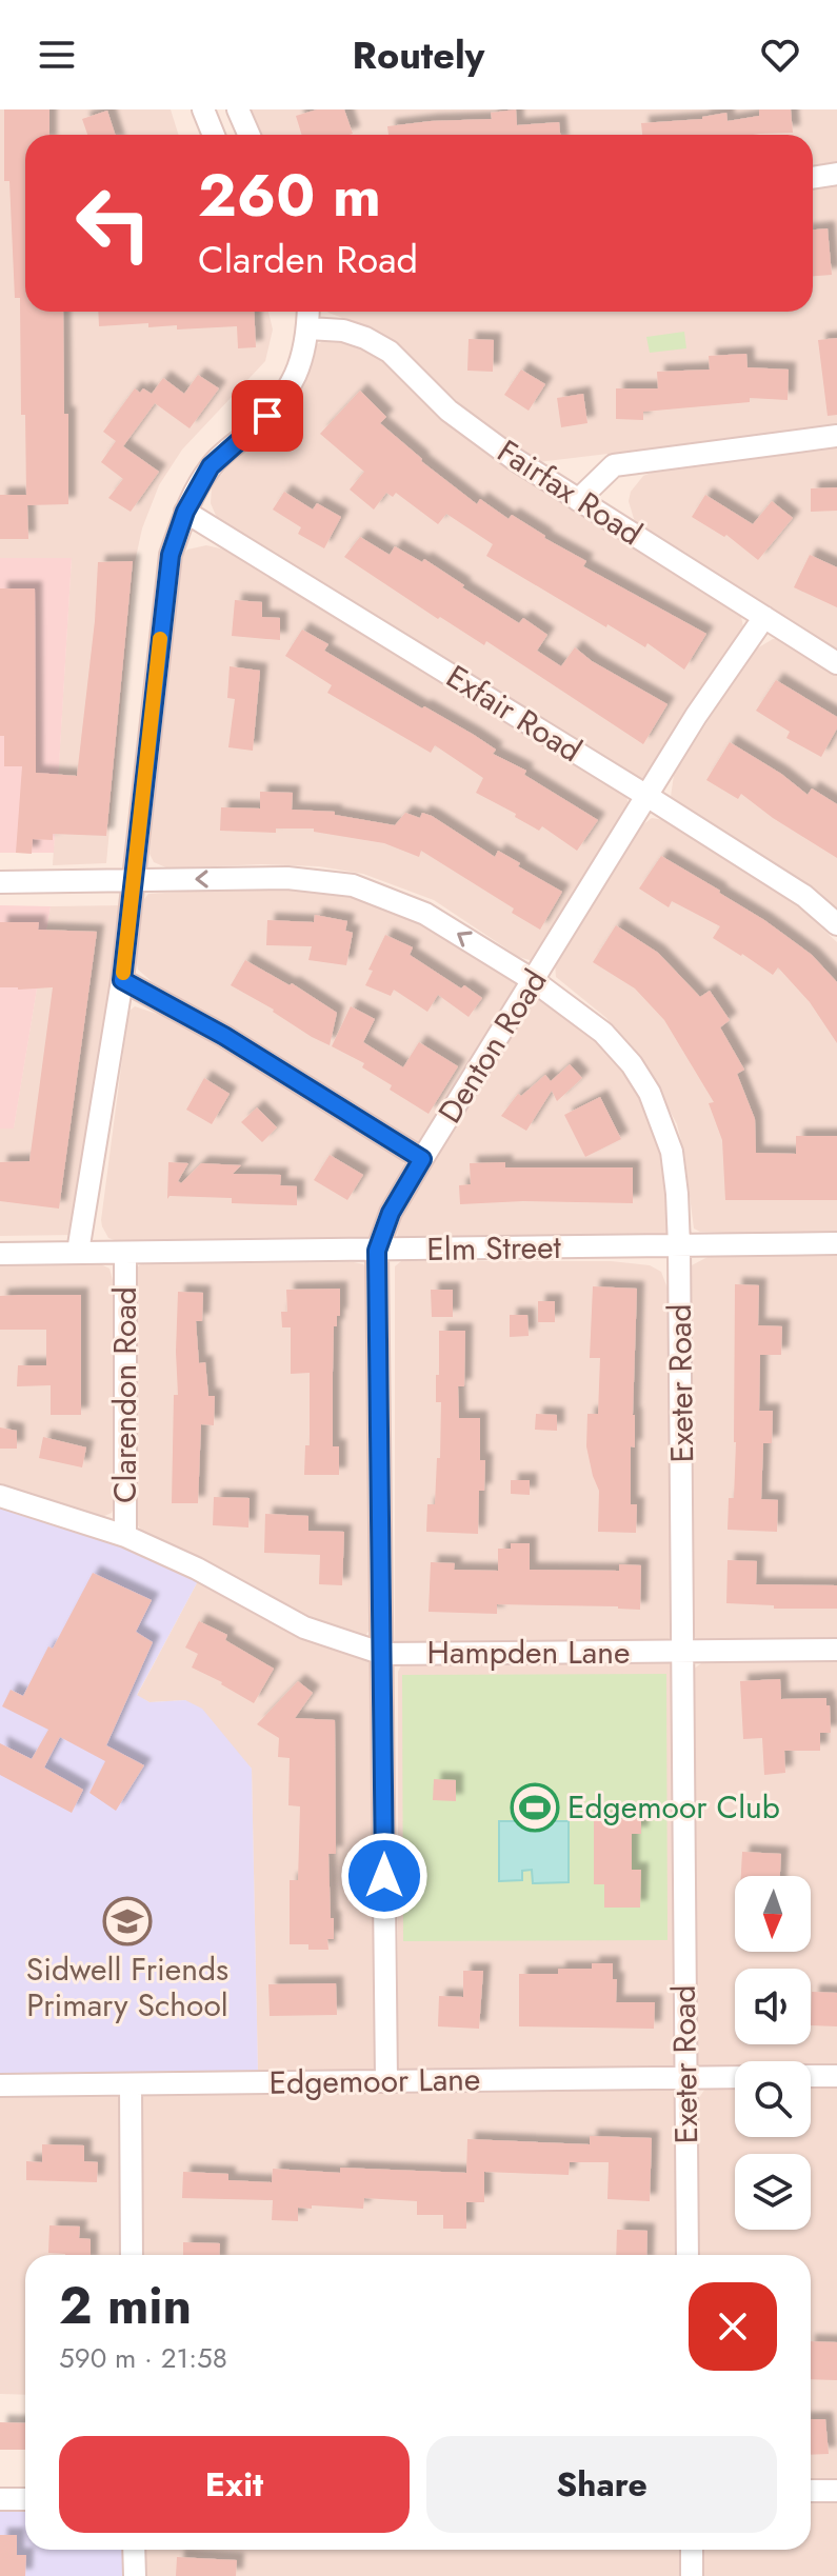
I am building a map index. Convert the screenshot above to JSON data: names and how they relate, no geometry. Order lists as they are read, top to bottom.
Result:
{
  "streets": {
    "street": [
      "Fairfax Road",
      "Exfair Road",
      "Denton Road",
      "Elm Street",
      "Exeter Road",
      "Clarendon Road",
      "Hampden Lane",
      "Edgemoor Lane"
    ]
  },
  "crossings": [
    ["Fairfax Road", "Denton Road"],
    ["Fairfax Road", "Clarendon Road"],
    ["Exfair Road", "Denton Road"],
    ["Exfair Road", "Clarendon Road"],
    ["Denton Road", "Elm Street"],
    ["Denton Road", "Exeter Road"],
    ["Denton Road", "Hampden Lane"],
    ["Denton Road", "Edgemoor Lane"],
    ["Elm Street", "Exeter Road"],
    ["Elm Street", "Clarendon Road"],
    ["Exeter Road", "Clarendon Road"],
    ["Exeter Road", "Hampden Lane"],
    ["Exeter Road", "Edgemoor Lane"],
    ["Clarendon Road", "Hampden Lane"]
  ],
  "places": {
    "sports": ["Edgemoor Club"],
    "school or university": ["Sidwell Friends Primary School"]
  },
  "north": "bottom",
  "page": {
    "header": "Routely",
    "turn": ["260 m", "Clarden Road"],
    "heading": ["2 min", "590 m · 21:58"],
    "buttons": ["Exit", "Share"]
  }
}
